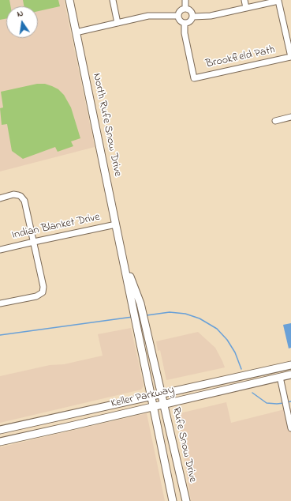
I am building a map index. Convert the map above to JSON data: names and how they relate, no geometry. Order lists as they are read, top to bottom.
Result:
{
  "streets": {
    "main road": ["North Rufe Snow Drive", "Keller Parkway", "Rufe Snow Drive"],
    "street": ["Brookfield Path", "Indian Blanket Drive"]
  },
  "crossings": [
    ["North Rufe Snow Drive", "Indian Blanket Drive"],
    ["North Rufe Snow Drive", "Keller Parkway"],
    ["North Rufe Snow Drive", "Rufe Snow Drive"],
    ["Keller Parkway", "Rufe Snow Drive"]
  ],
  "north": "top"
}
